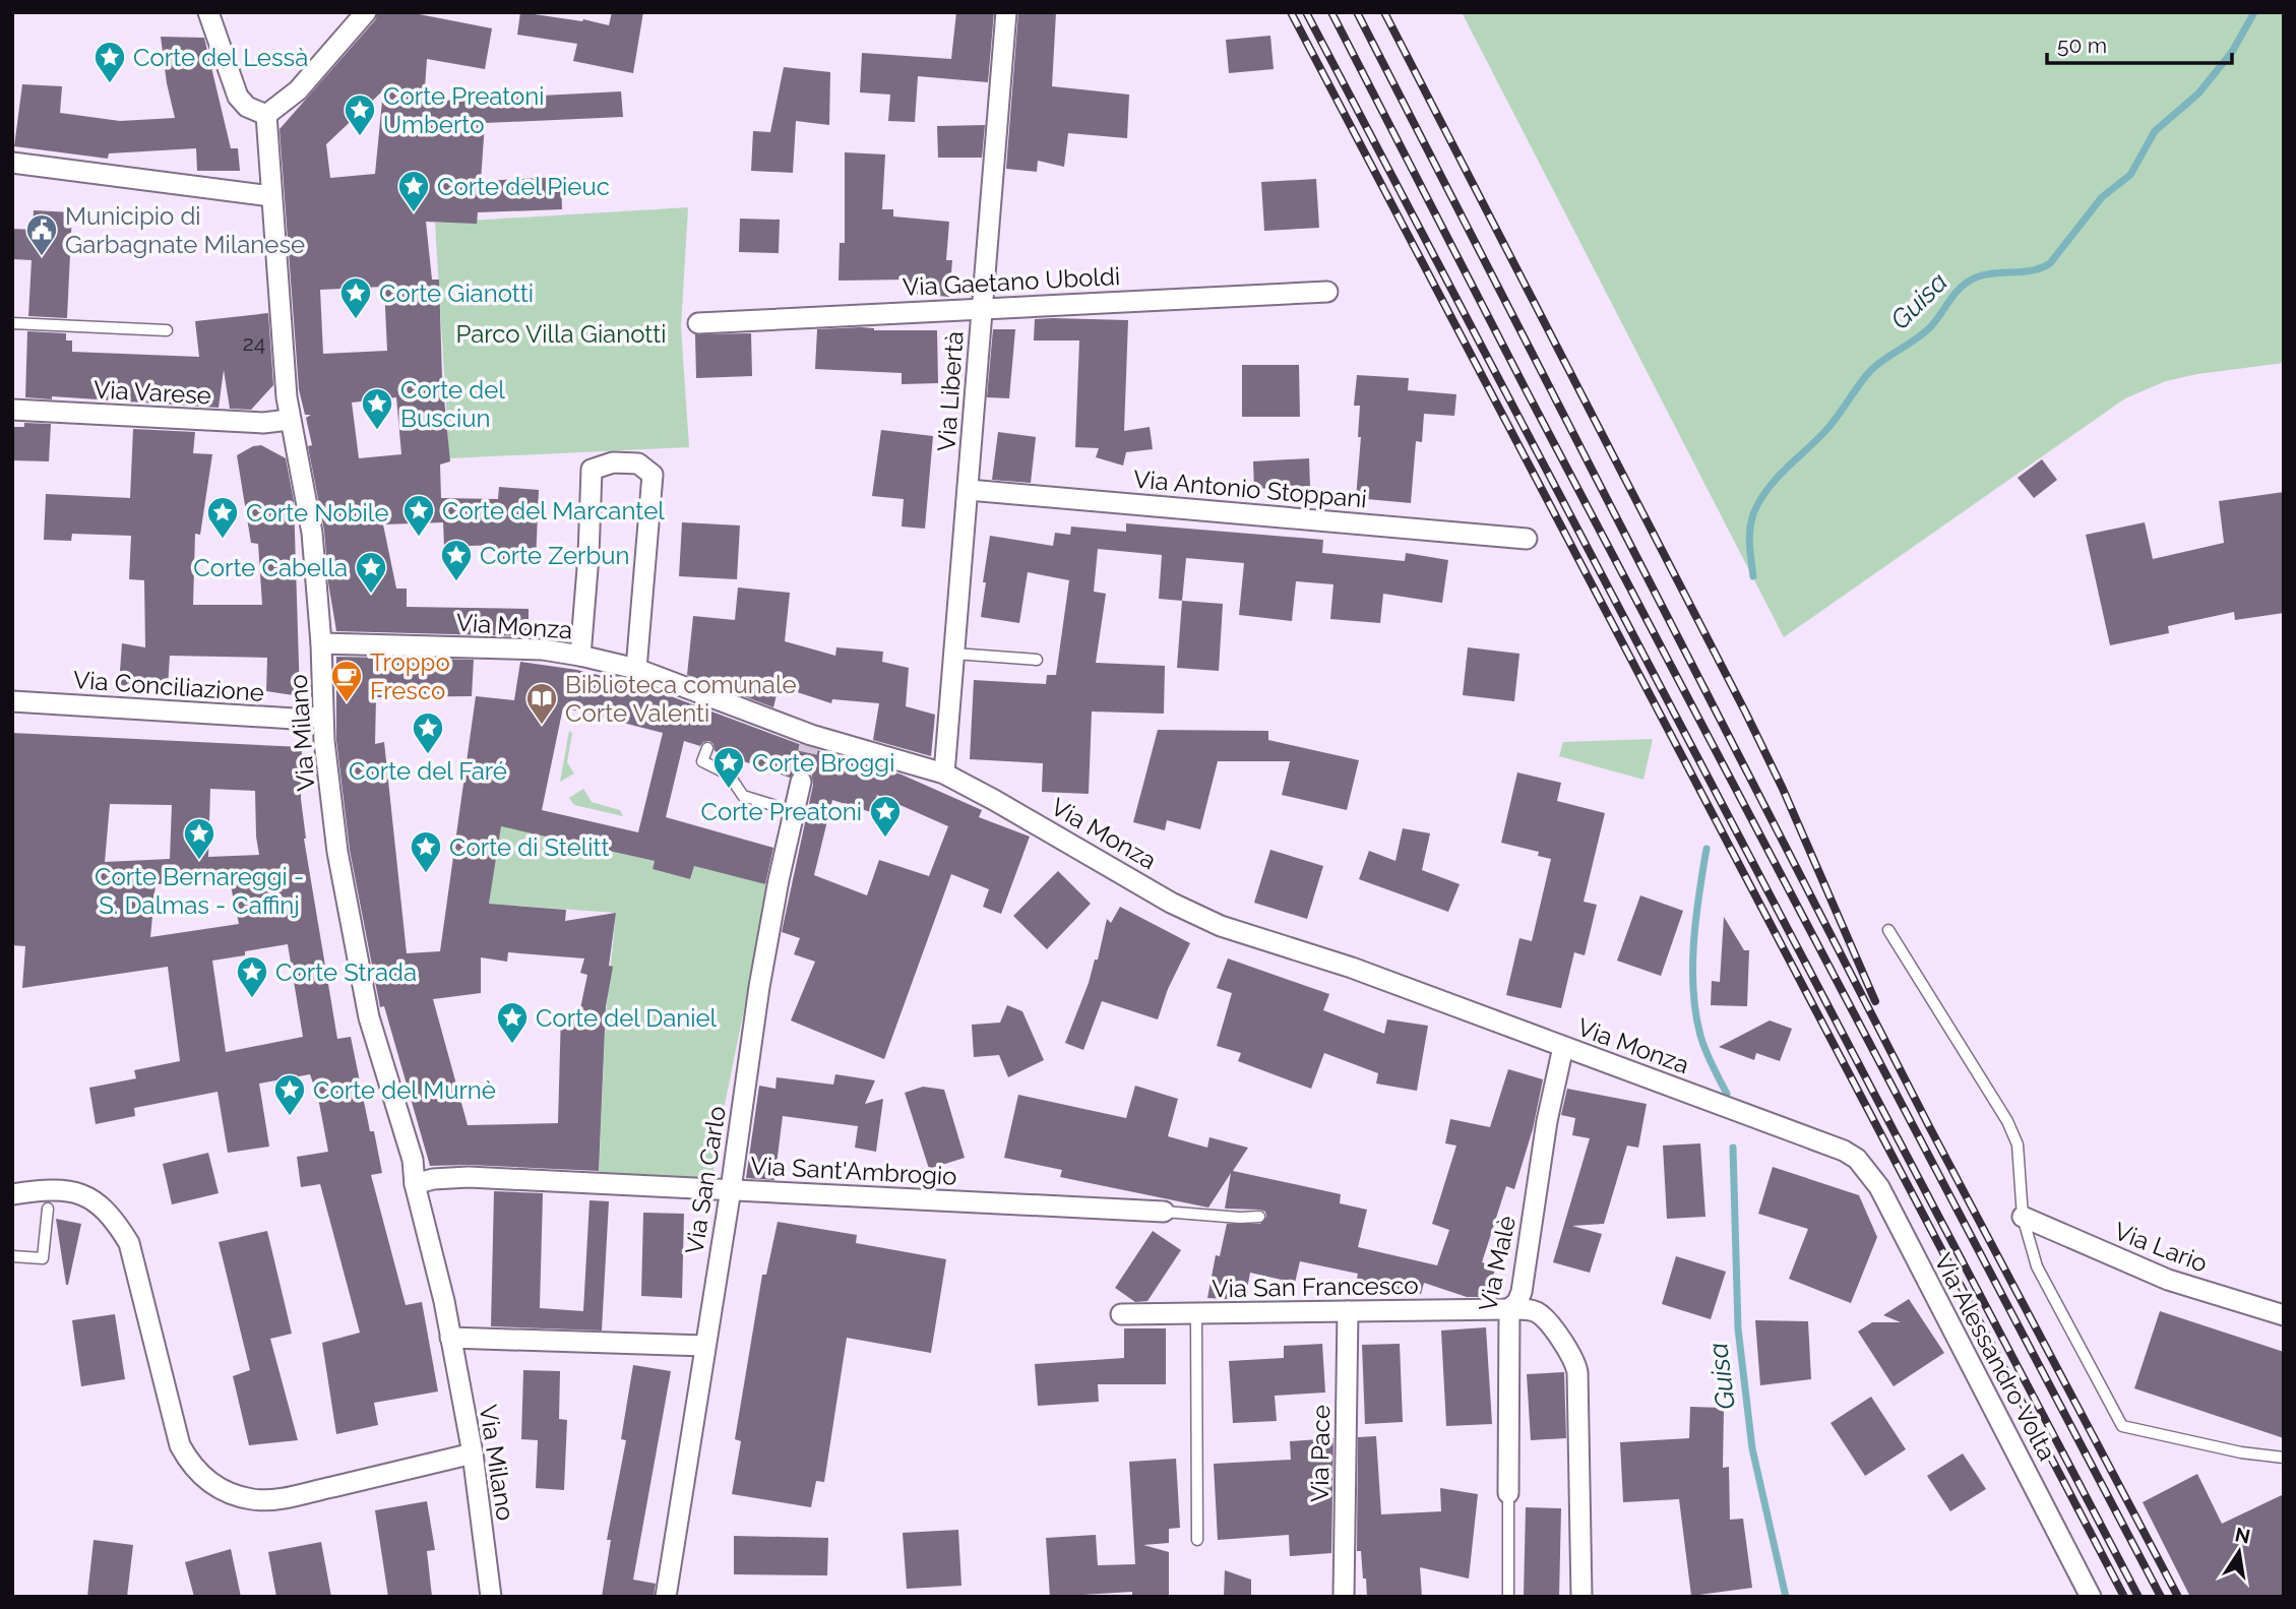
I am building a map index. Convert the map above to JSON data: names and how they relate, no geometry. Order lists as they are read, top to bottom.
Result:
{
  "streets": {
    "street": [
      "Via Gaetano Uboldi",
      "Via Libertà",
      "Via Varese",
      "Via Antonio Stoppani",
      "Via Monza",
      "Via Conciliazione",
      "Via Milano",
      "Via Sant'Ambrogio",
      "Via San Carlo",
      "Via Lario",
      "Via Malè",
      "Via San Francesco",
      "Via Alessandro Volta",
      "Via Pace"
    ]
  },
  "crossings": [
    ["Via Gaetano Uboldi", "Via Libertà"],
    ["Via Libertà", "Via Antonio Stoppani"],
    ["Via Libertà", "Via Monza"],
    ["Via Varese", "Via Milano"],
    ["Via Monza", "Via Milano"],
    ["Via Monza", "Via Malè"],
    ["Via Monza", "Via Alessandro Volta"],
    ["Via Conciliazione", "Via Milano"],
    ["Via Milano", "Via Sant'Ambrogio"],
    ["Via Sant'Ambrogio", "Via San Carlo"],
    ["Via Malè", "Via San Francesco"],
    ["Via San Francesco", "Via Pace"]
  ],
  "water": ["Guisa"],
  "parks": ["Parco Villa Gianotti"],
  "places": {
    "place": [
      "Corte del Lessà",
      "Corte Preatoni Umberto",
      "Corte del Pieuc",
      "Corte Gianotti",
      "Corte del Busciun",
      "Corte del Marcantel",
      "Corte Nobile",
      "Corte Zerbun",
      "Corte Cabella",
      "Corte del Faré",
      "Corte Broggi",
      "Corte Preatoni",
      "Corte Bernareggi - S. Dalmas - Caffinj",
      "Corte di Stelitt",
      "Corte Strada",
      "Corte del Daniel",
      "Corte del Murnè"
    ],
    "public building": ["Municipio di Garbagnate Milanese"],
    "cafe": ["Troppo Fresco"],
    "library": ["Biblioteca comunale Corte Valenti"]
  },
  "house_numbers": ["24"],
  "scale_bar": "50 m",
  "north": "top"
}
